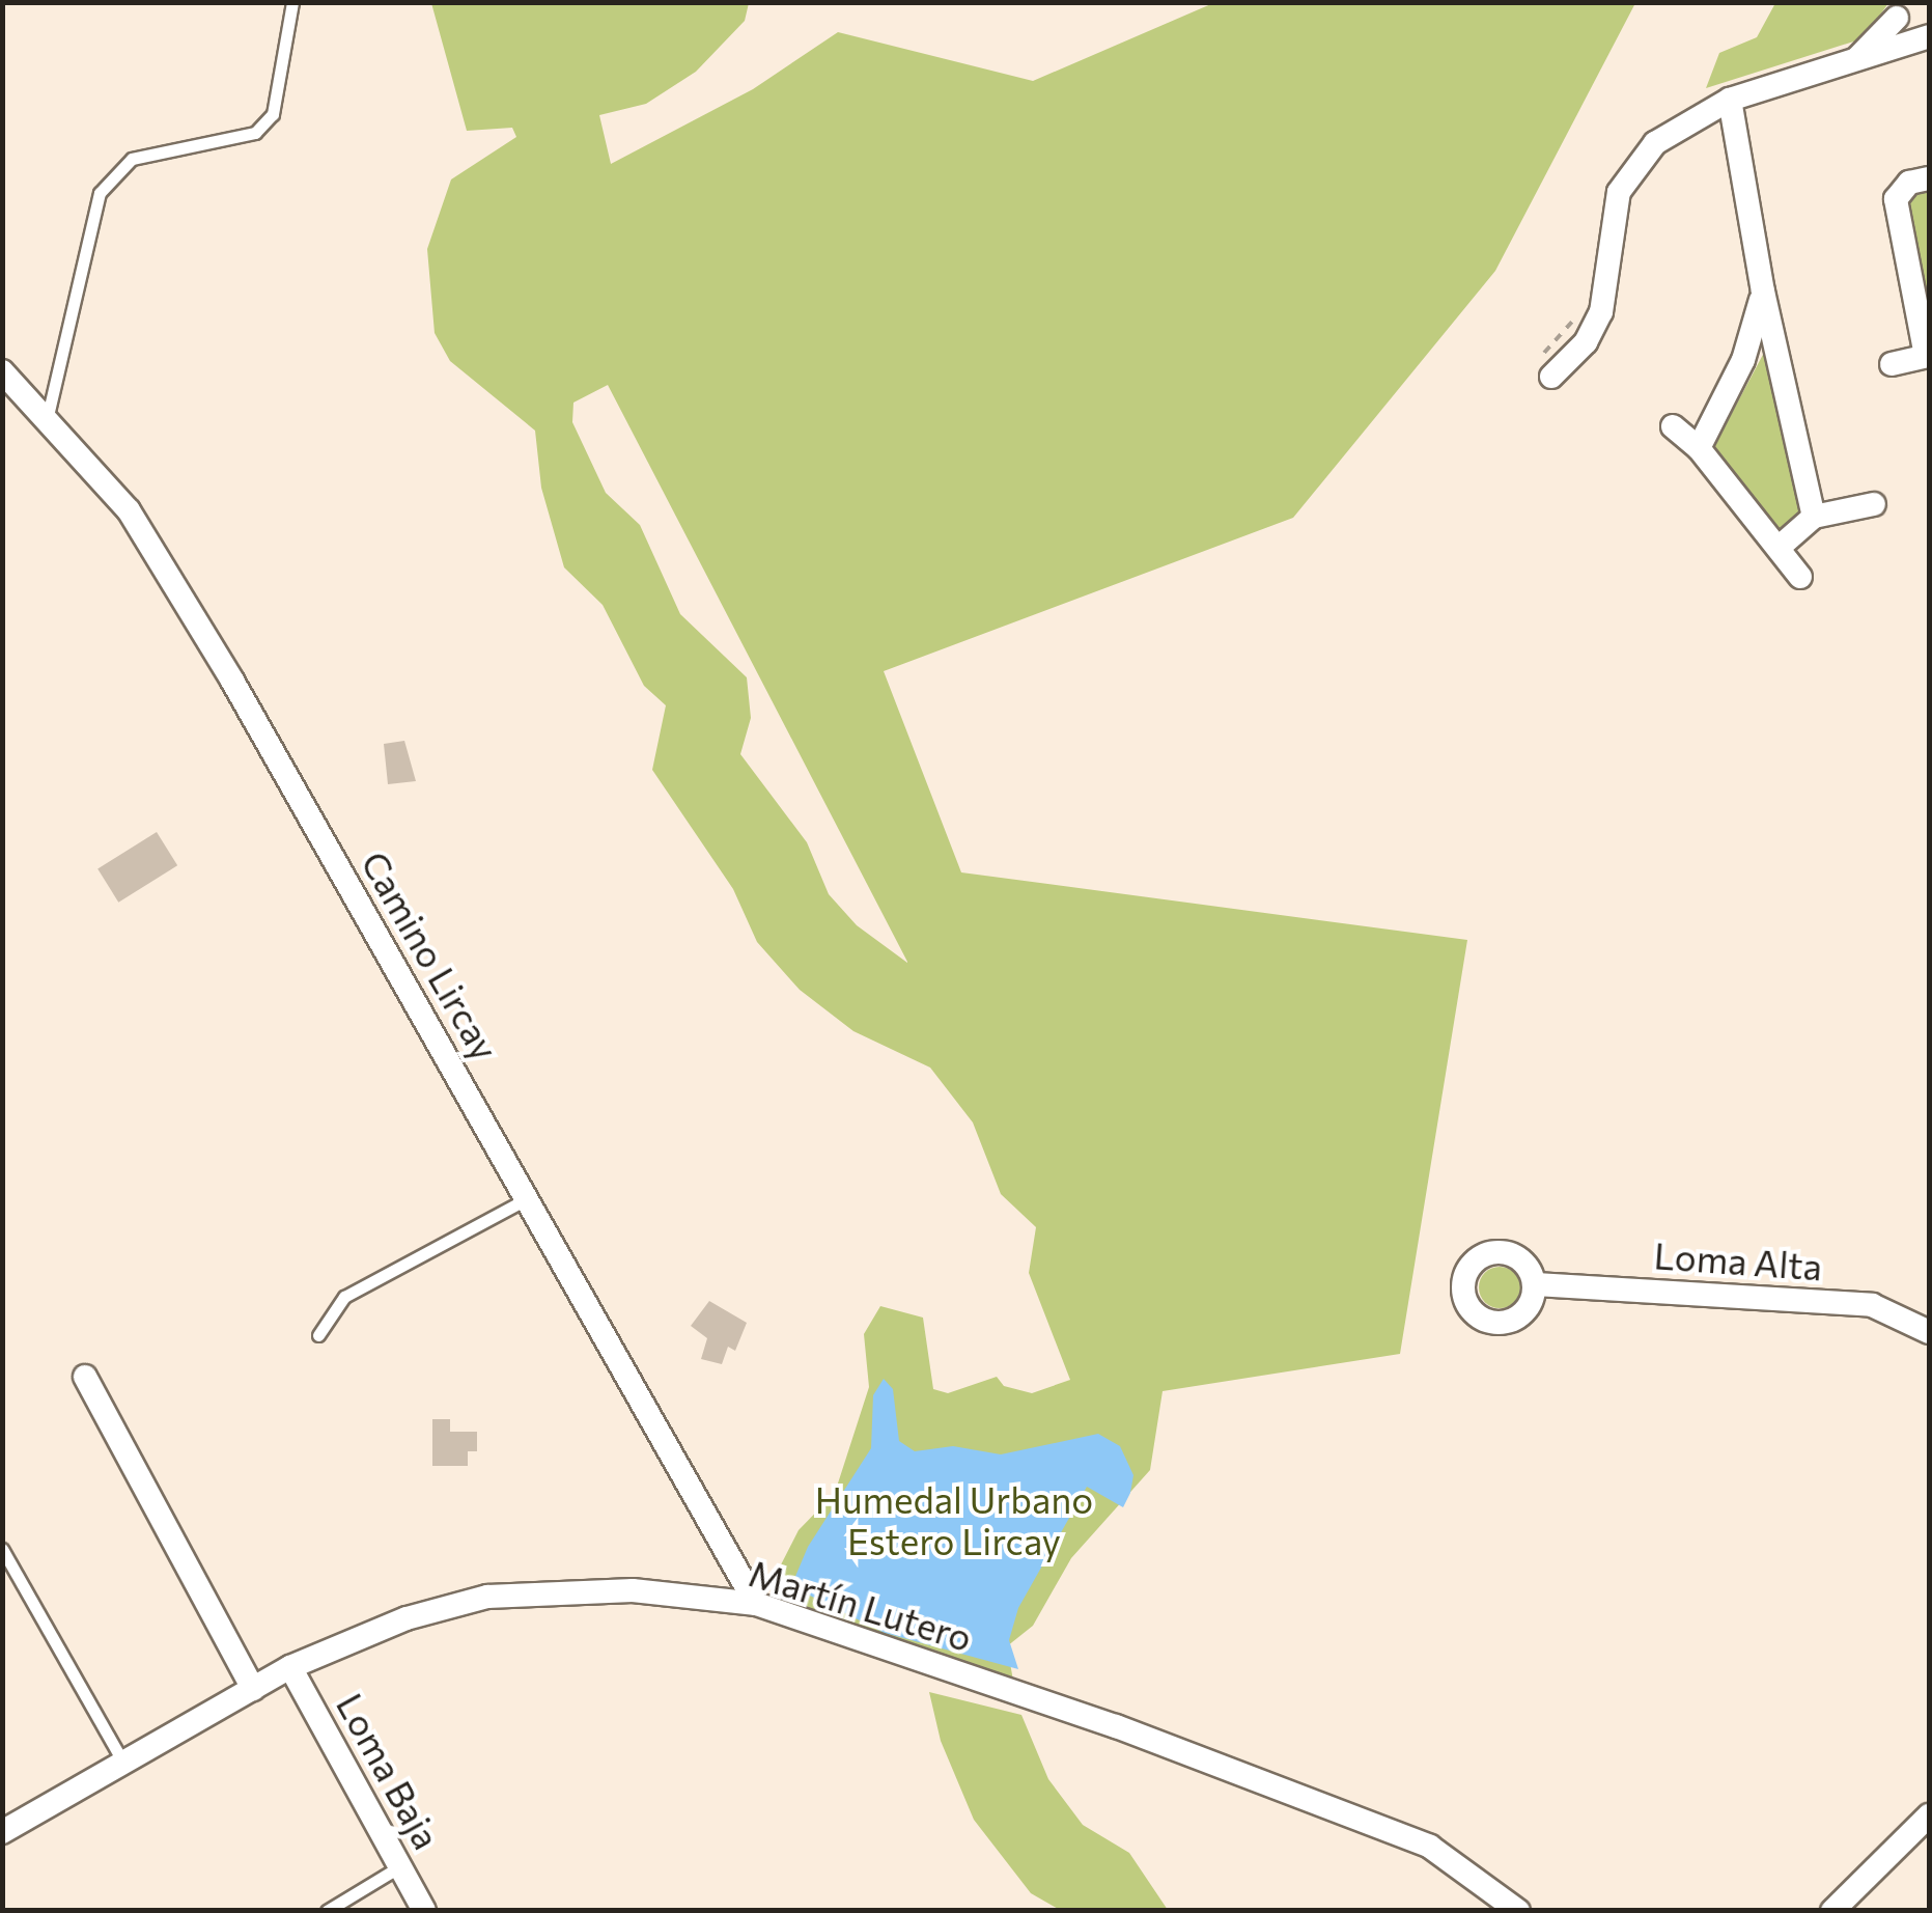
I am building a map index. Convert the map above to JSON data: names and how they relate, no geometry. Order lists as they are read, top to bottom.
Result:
{
  "streets": {
    "street": [
      "Camino Lircay",
      "Loma Alta",
      "Martín Lutero",
      "Loma Baja"
    ]
  },
  "crossings": [
    ["Camino Lircay", "Martín Lutero"],
    ["Martín Lutero", "Loma Baja"]
  ],
  "parks": ["Humedal Urbano Estero Lircay"]
}
